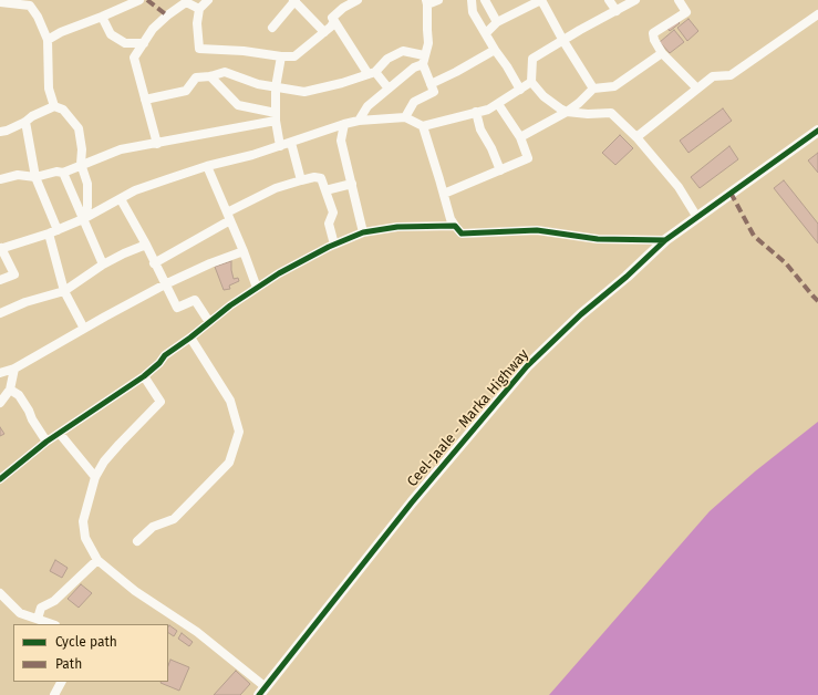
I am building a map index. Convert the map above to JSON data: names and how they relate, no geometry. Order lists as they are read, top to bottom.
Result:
{
  "streets": {
    "street": ["Ceel-Jaale - Marka Highway"]
  },
  "legend": ["Cycle path", "Path"]
}
